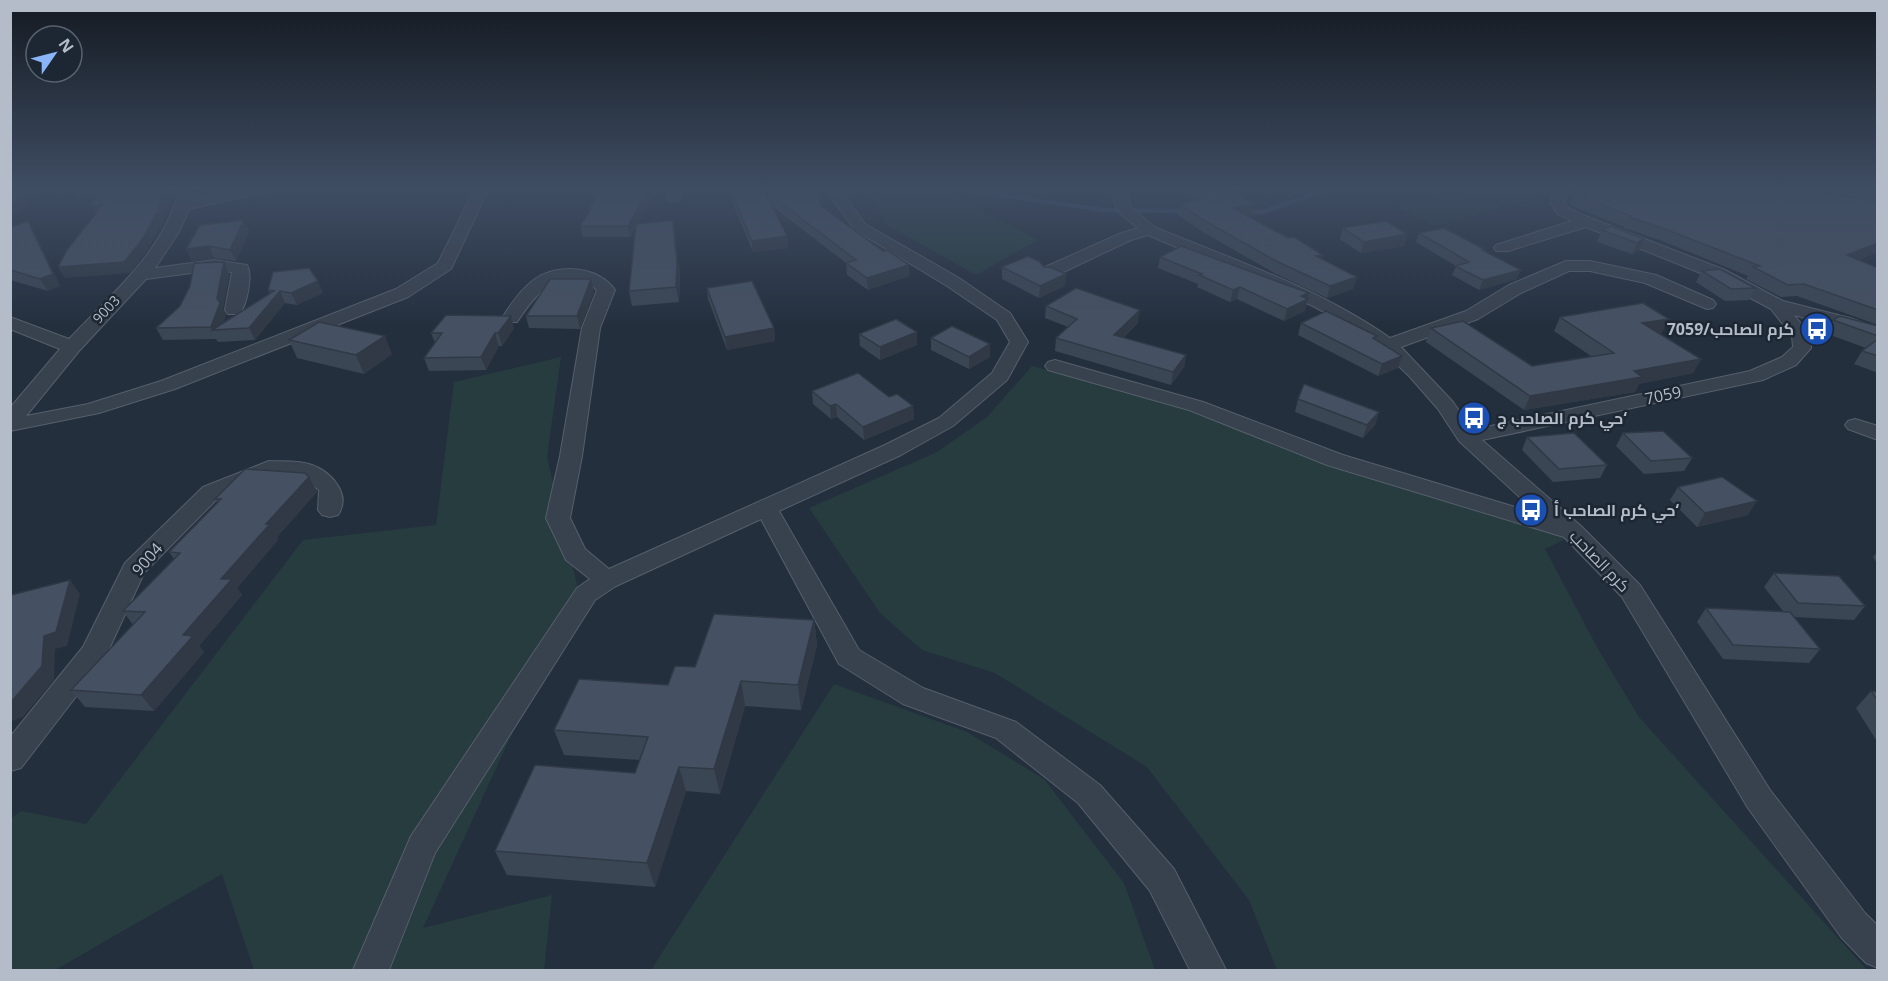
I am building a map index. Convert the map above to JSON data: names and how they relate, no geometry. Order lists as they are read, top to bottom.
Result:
{
  "streets": {
    "street": [
      "9003",
      "7059",
      "9004",
      "كرم الصاحب"
    ]
  },
  "crossings": [
    ["7059", "كرم الصاحب"]
  ],
  "places": {
    "bus stop": ["كرم الصاحب/7059", "حي كرم الصاحب ج‘", "حي كرم الصاحب أ‘"]
  },
  "north": "top right"
}
